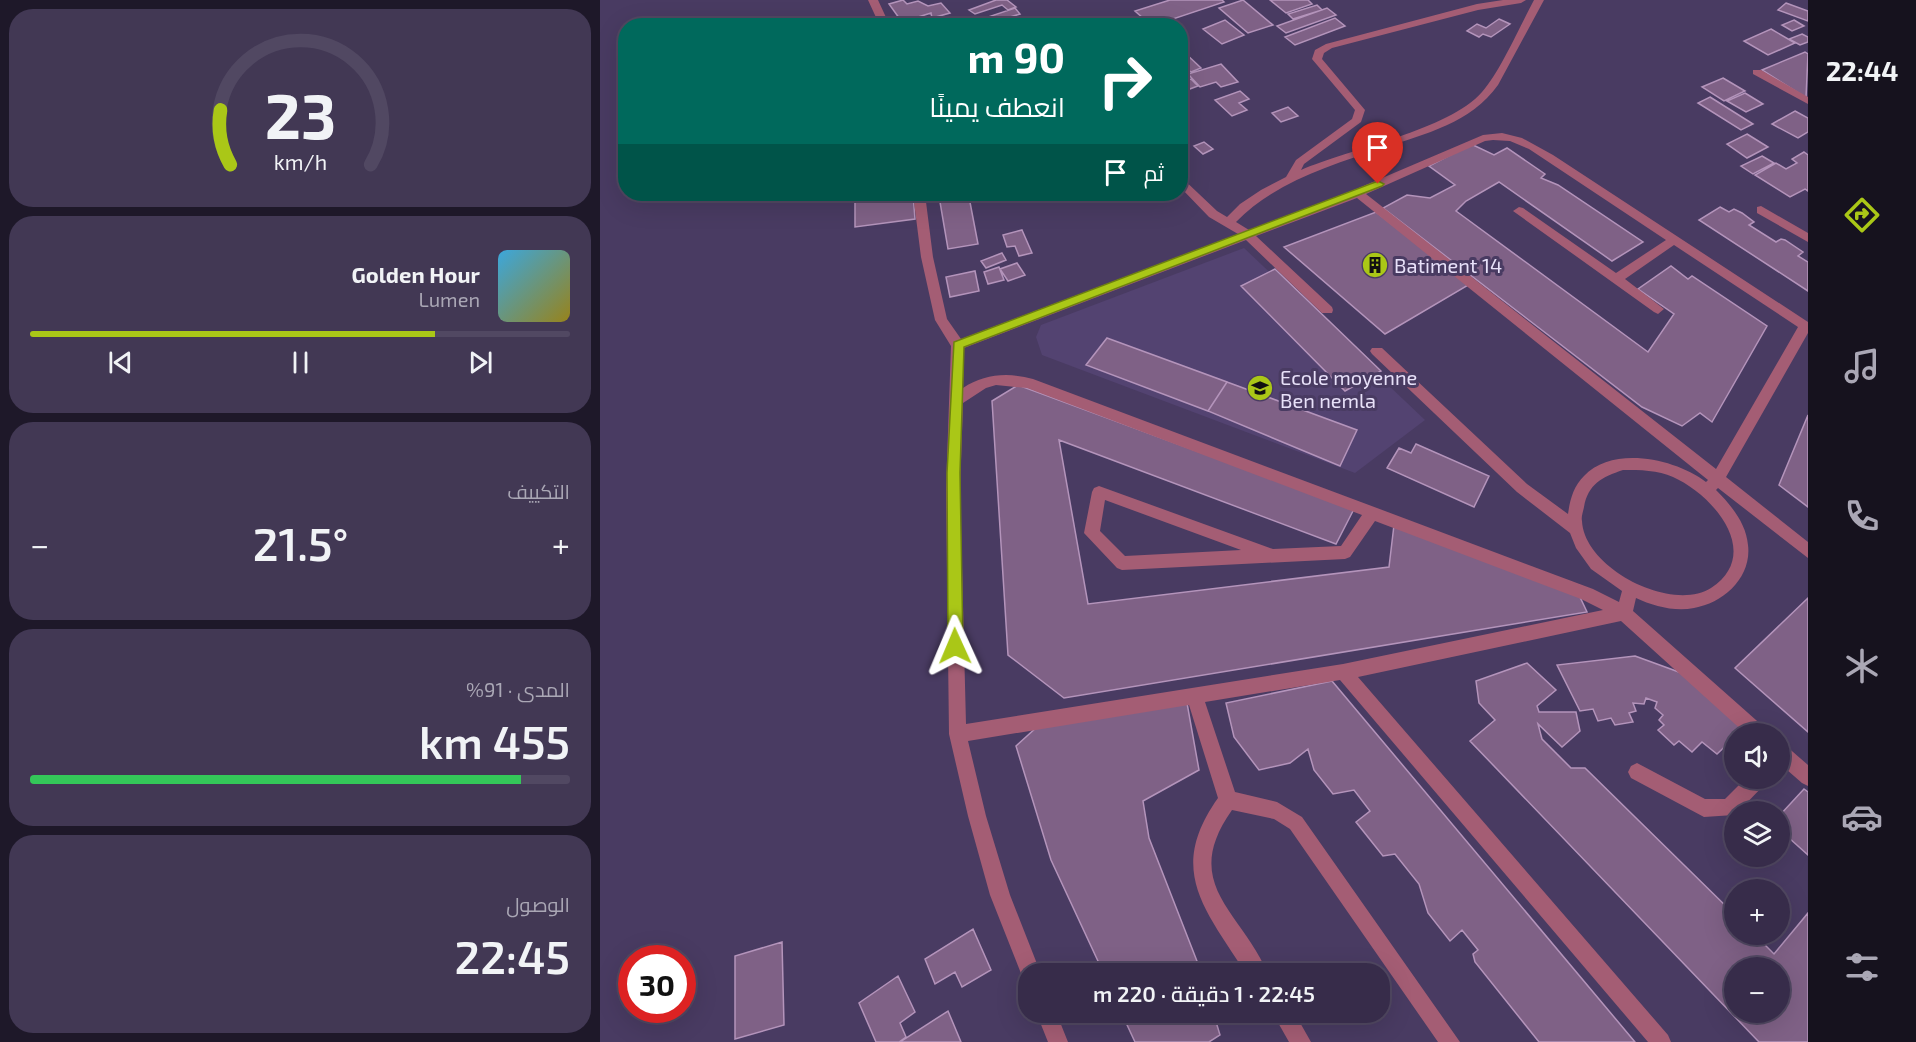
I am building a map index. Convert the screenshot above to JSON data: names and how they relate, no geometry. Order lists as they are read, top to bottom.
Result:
{
  "places": {
    "building": ["Batiment 14"],
    "school or university": ["Ecole moyenne Ben nemla"]
  },
  "page": {
    "tabs": "22:44",
    "turn": ["90 m", "انعطف يمينًا"],
    "then": "ثم",
    "song": ["Golden Hour", "Lumen"],
    "tile": [
      "التكييف",
      ["المدى · 91%", "455 km"],
      ["الوصول", "22:45"]
    ],
    "heat": ["−", "21.5°", "+"],
    "map_buttons": ["+", "−"],
    "limit": "30",
    "trip": "22:45 · 1 دقيقة · 220 m",
    "gauge": ["23", "km/h"]
  }
}
